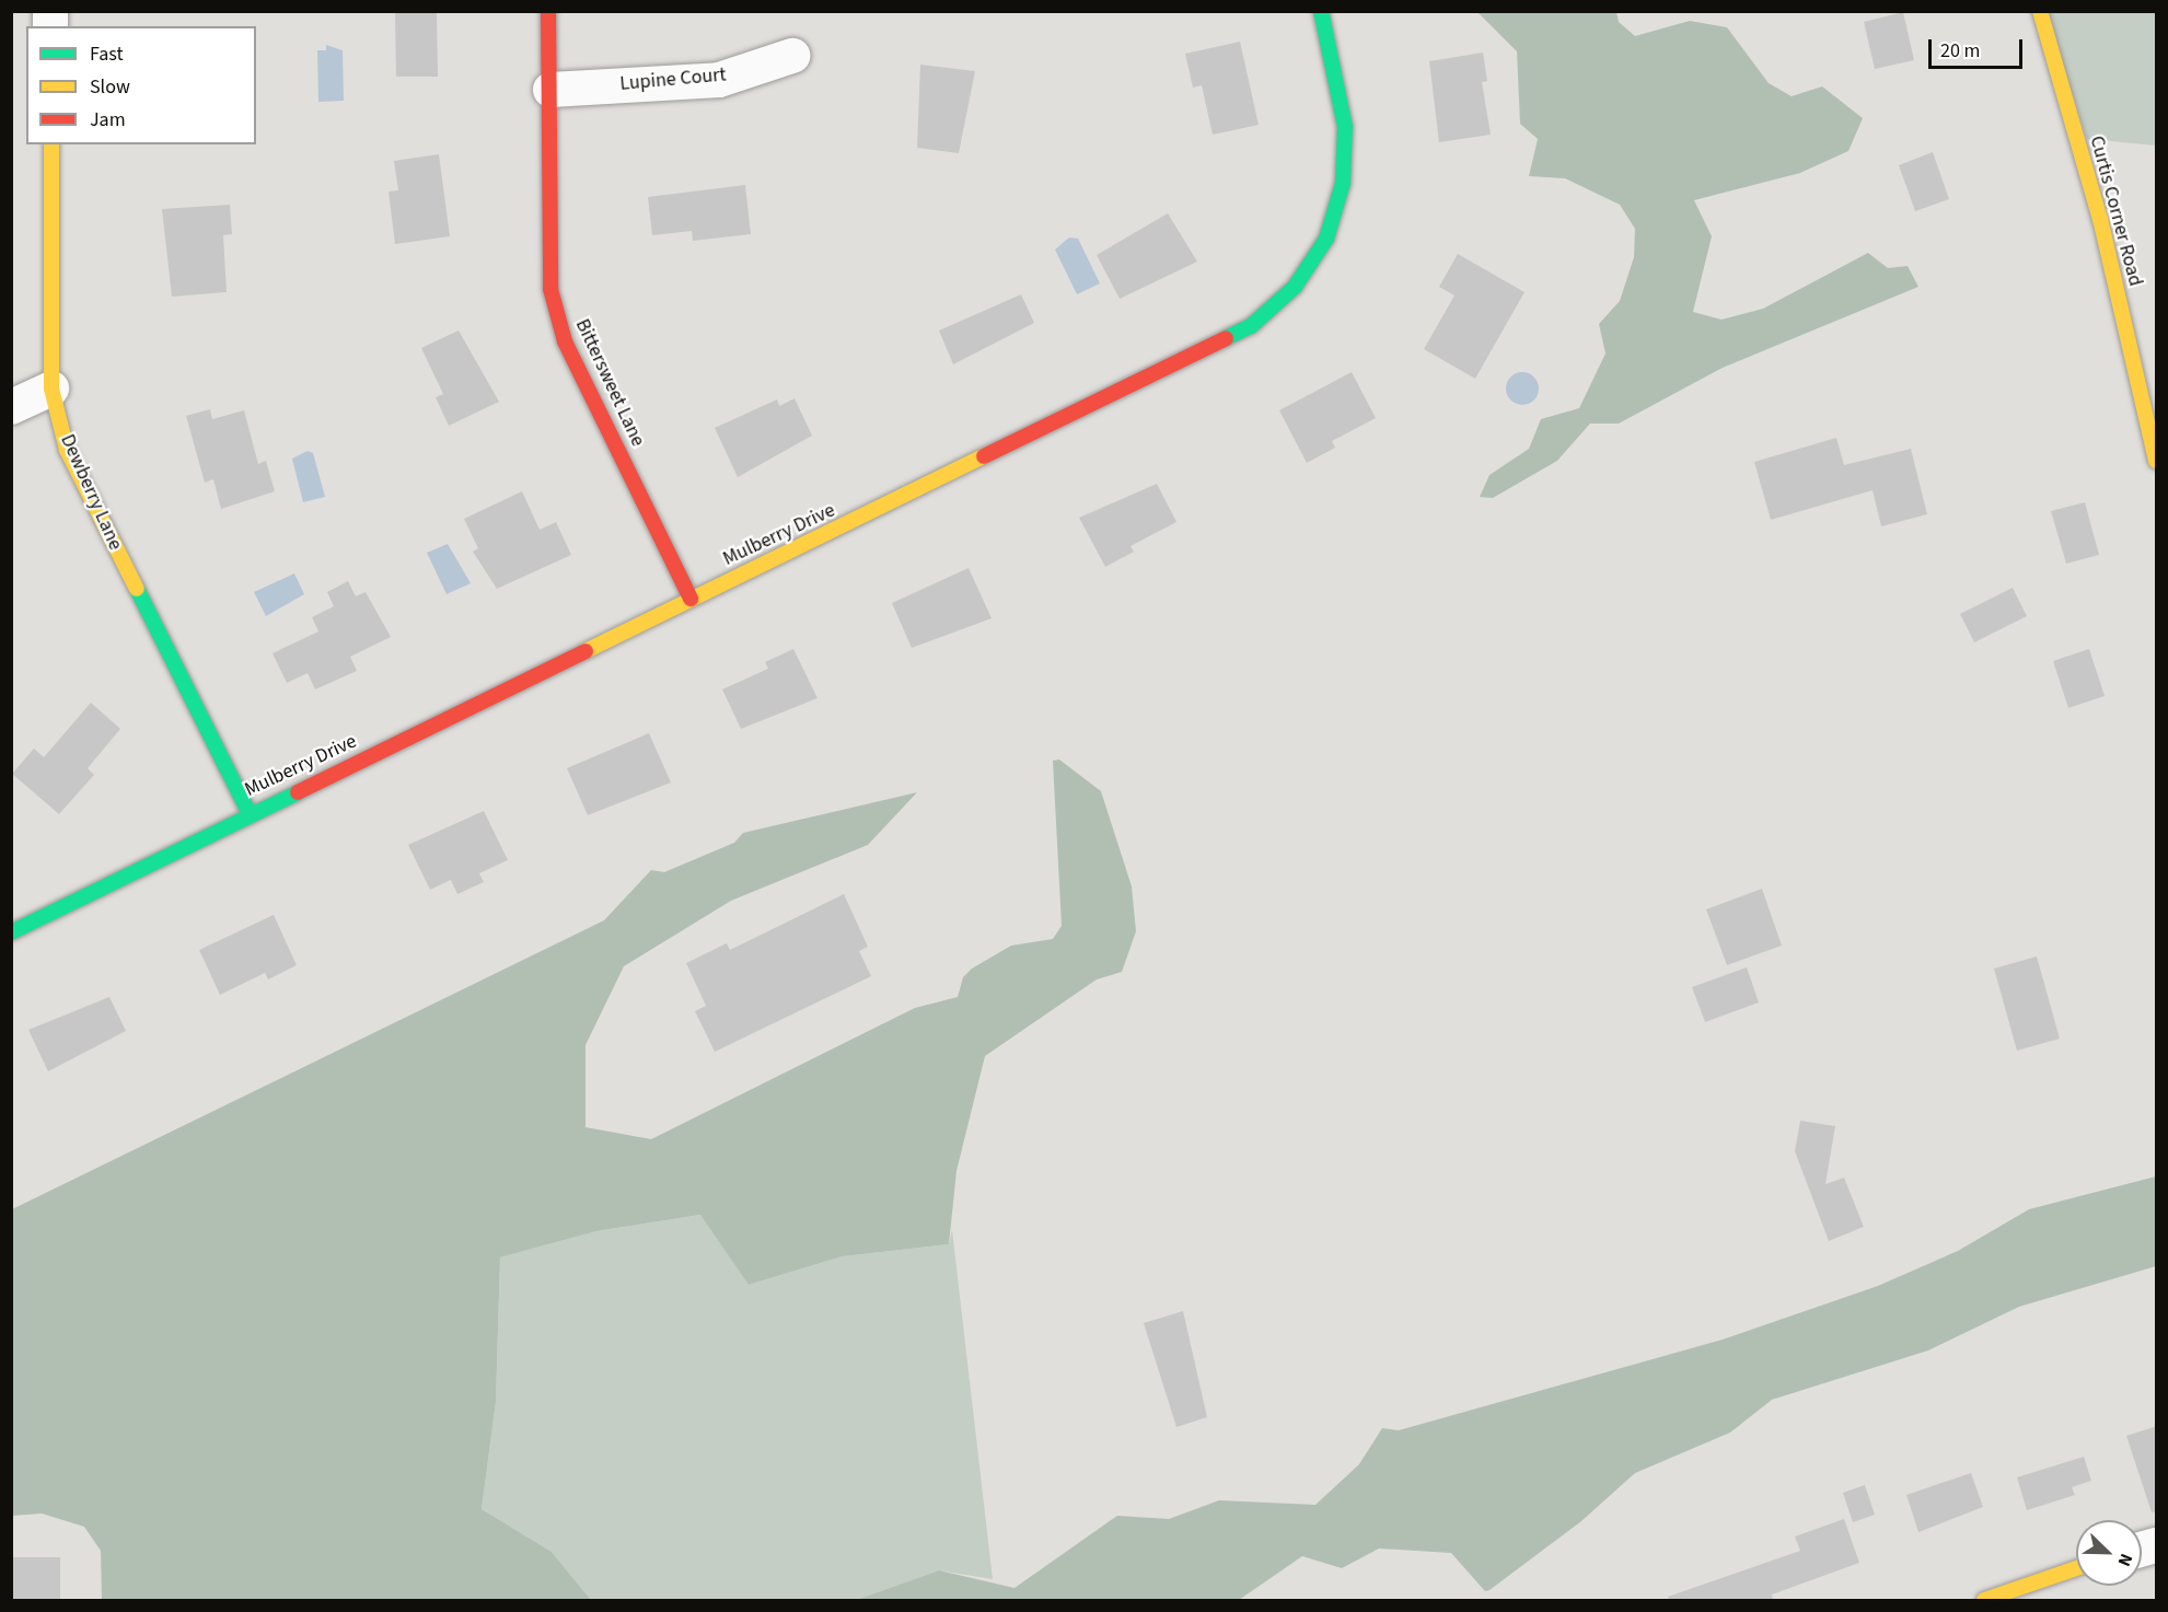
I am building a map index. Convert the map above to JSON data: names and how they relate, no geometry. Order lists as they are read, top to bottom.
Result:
{
  "streets": {
    "street": [
      "Lupine Court",
      "Curtis Corner Road",
      "Bittersweet Lane",
      "Dewberry Lane",
      "Mulberry Drive"
    ]
  },
  "crossings": [
    ["Lupine Court", "Bittersweet Lane"],
    ["Bittersweet Lane", "Mulberry Drive"],
    ["Dewberry Lane", "Mulberry Drive"]
  ],
  "legend": ["Fast", "Slow", "Jam"],
  "scale_bar": "20 m",
  "north": "bottom right"
}
